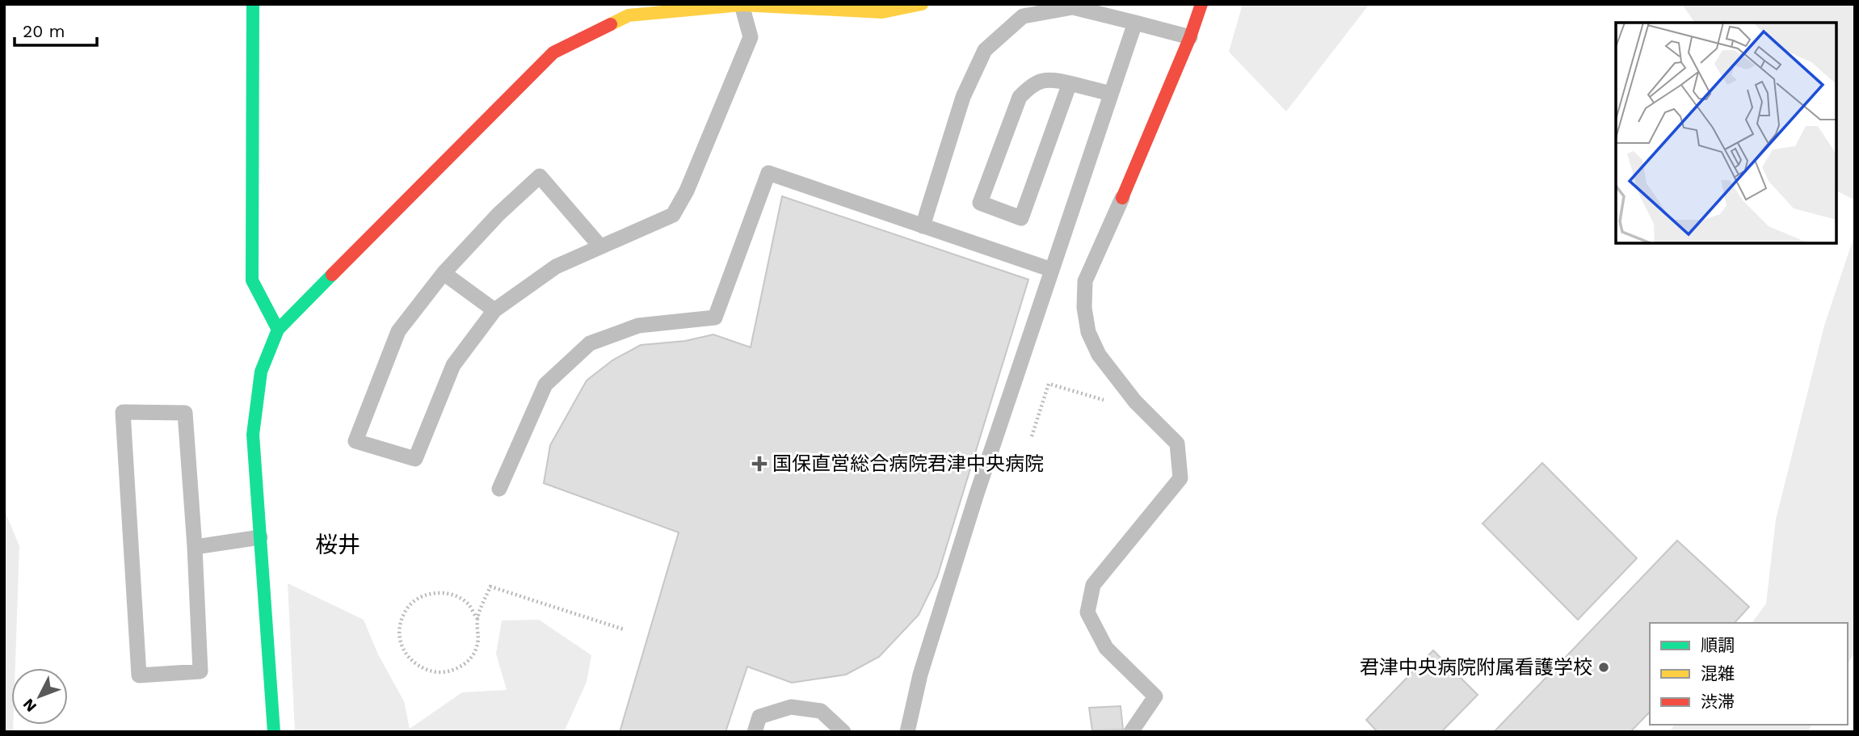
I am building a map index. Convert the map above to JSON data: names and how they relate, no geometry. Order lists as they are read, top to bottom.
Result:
{
  "districts": ["桜井"],
  "places": {
    "health": ["国保直営総合病院君津中央病院"],
    "other": ["君津中央病院附属看護学校"]
  },
  "legend": ["順調", "混雑", "渋滞"],
  "scale_bar": "20 m",
  "north": "bottom left"
}
